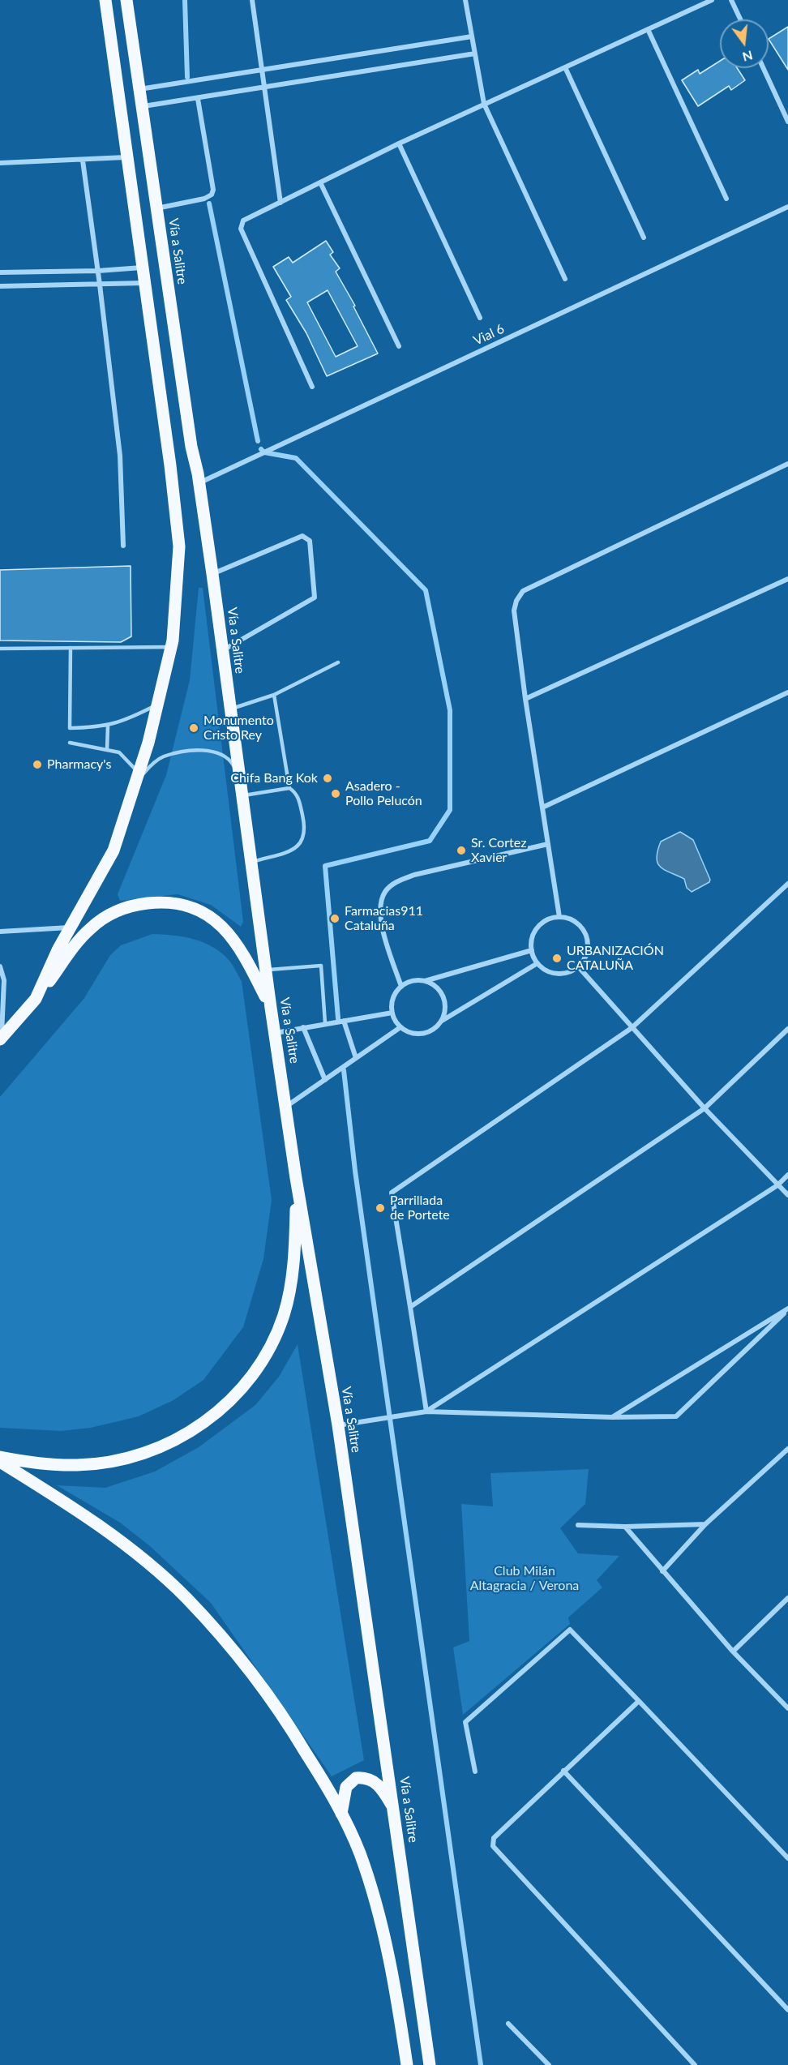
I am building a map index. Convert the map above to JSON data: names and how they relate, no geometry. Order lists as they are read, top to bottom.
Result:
{
  "streets": {
    "main road": ["Vía a Salitre"],
    "street": ["Vial 6"]
  },
  "crossings": [
    ["Vía a Salitre", "Vial 6"]
  ],
  "parks": ["Club Milán Altagracia / Verona"],
  "places": [
    "Monumento Cristo Rey",
    "Pharmacy's",
    "Chifa Bang Kok",
    "Asadero - Pollo Pelucón",
    "Sr. Cortez Xavier",
    "Farmacias911 Cataluña",
    "URBANIZACIÓN CATALUÑA",
    "Parrillada de Portete"
  ],
  "north": "bottom"
}
